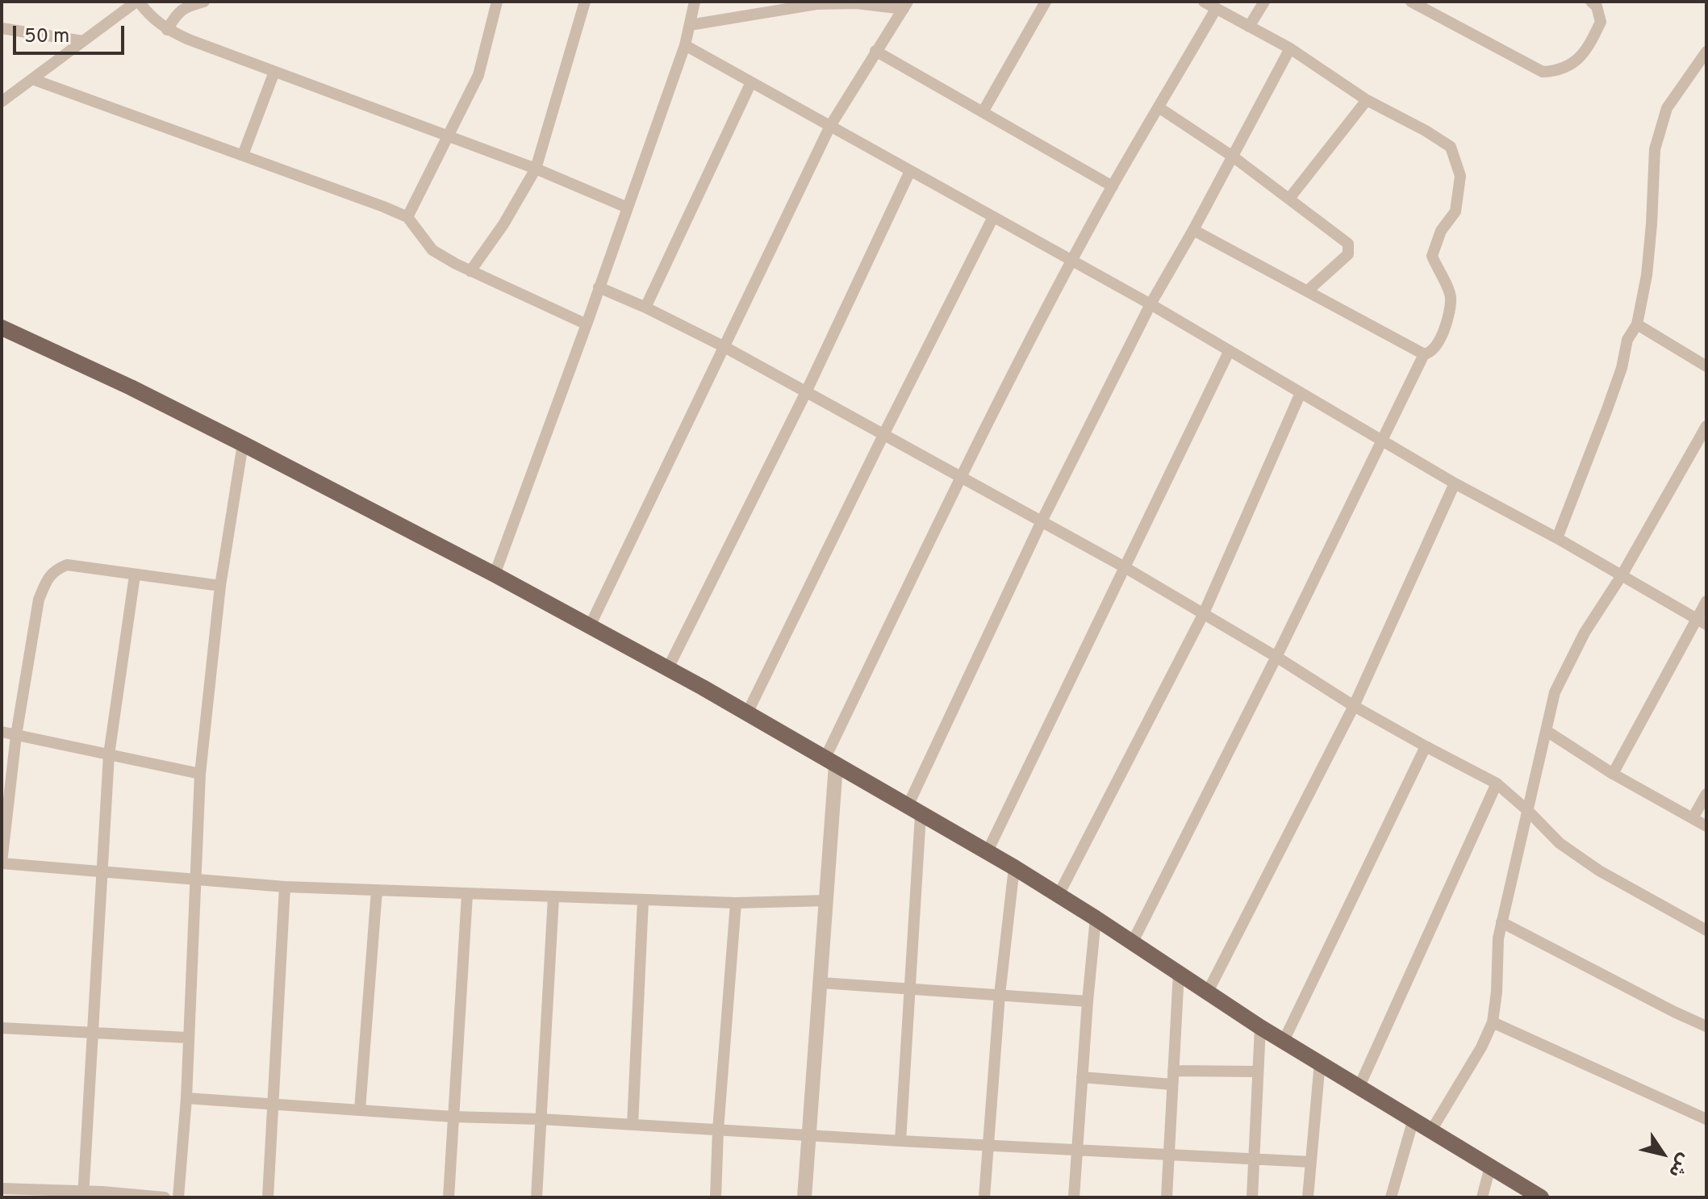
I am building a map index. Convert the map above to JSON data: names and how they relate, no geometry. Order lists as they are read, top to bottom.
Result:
{
  "scale_bar": "50 m",
  "north": "bottom right"
}
